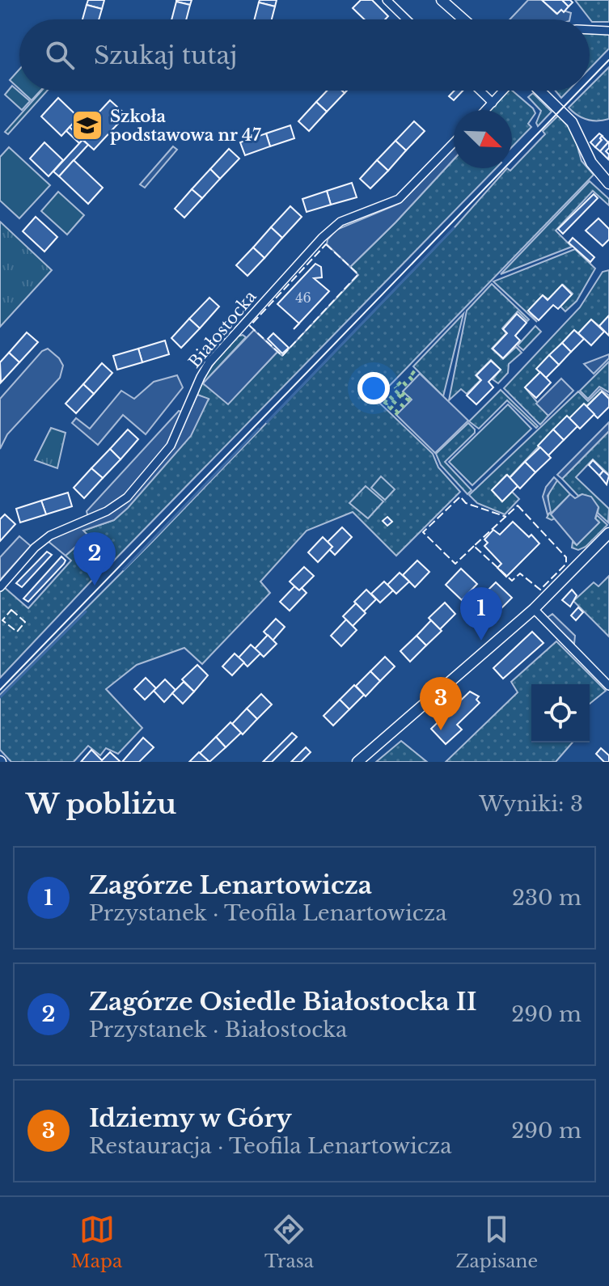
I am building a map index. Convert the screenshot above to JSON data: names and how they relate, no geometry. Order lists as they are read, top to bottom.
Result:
{
  "streets": {
    "street": ["Białostocka"]
  },
  "places": {
    "school or university": ["Szkoła podstawowa nr 47"]
  },
  "house_numbers": ["46"],
  "north": "bottom right",
  "page": {
    "search": "Szukaj tutaj",
    "pins": ["2", "1", "3"],
    "heading": ["W pobliżu", "Wyniki: 3"],
    "list": [
      {
        "mark": "1",
        "name": "Zagórze Lenartowicza",
        "note": "Przystanek · Teofila Lenartowicza",
        "value": "230 m"
      },
      {
        "mark": "2",
        "name": "Zagórze Osiedle Białostocka II",
        "note": "Przystanek · Białostocka",
        "value": "290 m"
      },
      {
        "mark": "3",
        "name": "Idziemy w Góry",
        "note": "Restauracja · Teofila Lenartowicza",
        "value": "290 m"
      }
    ],
    "nav": ["Mapa", "Trasa", "Zapisane"]
  }
}
